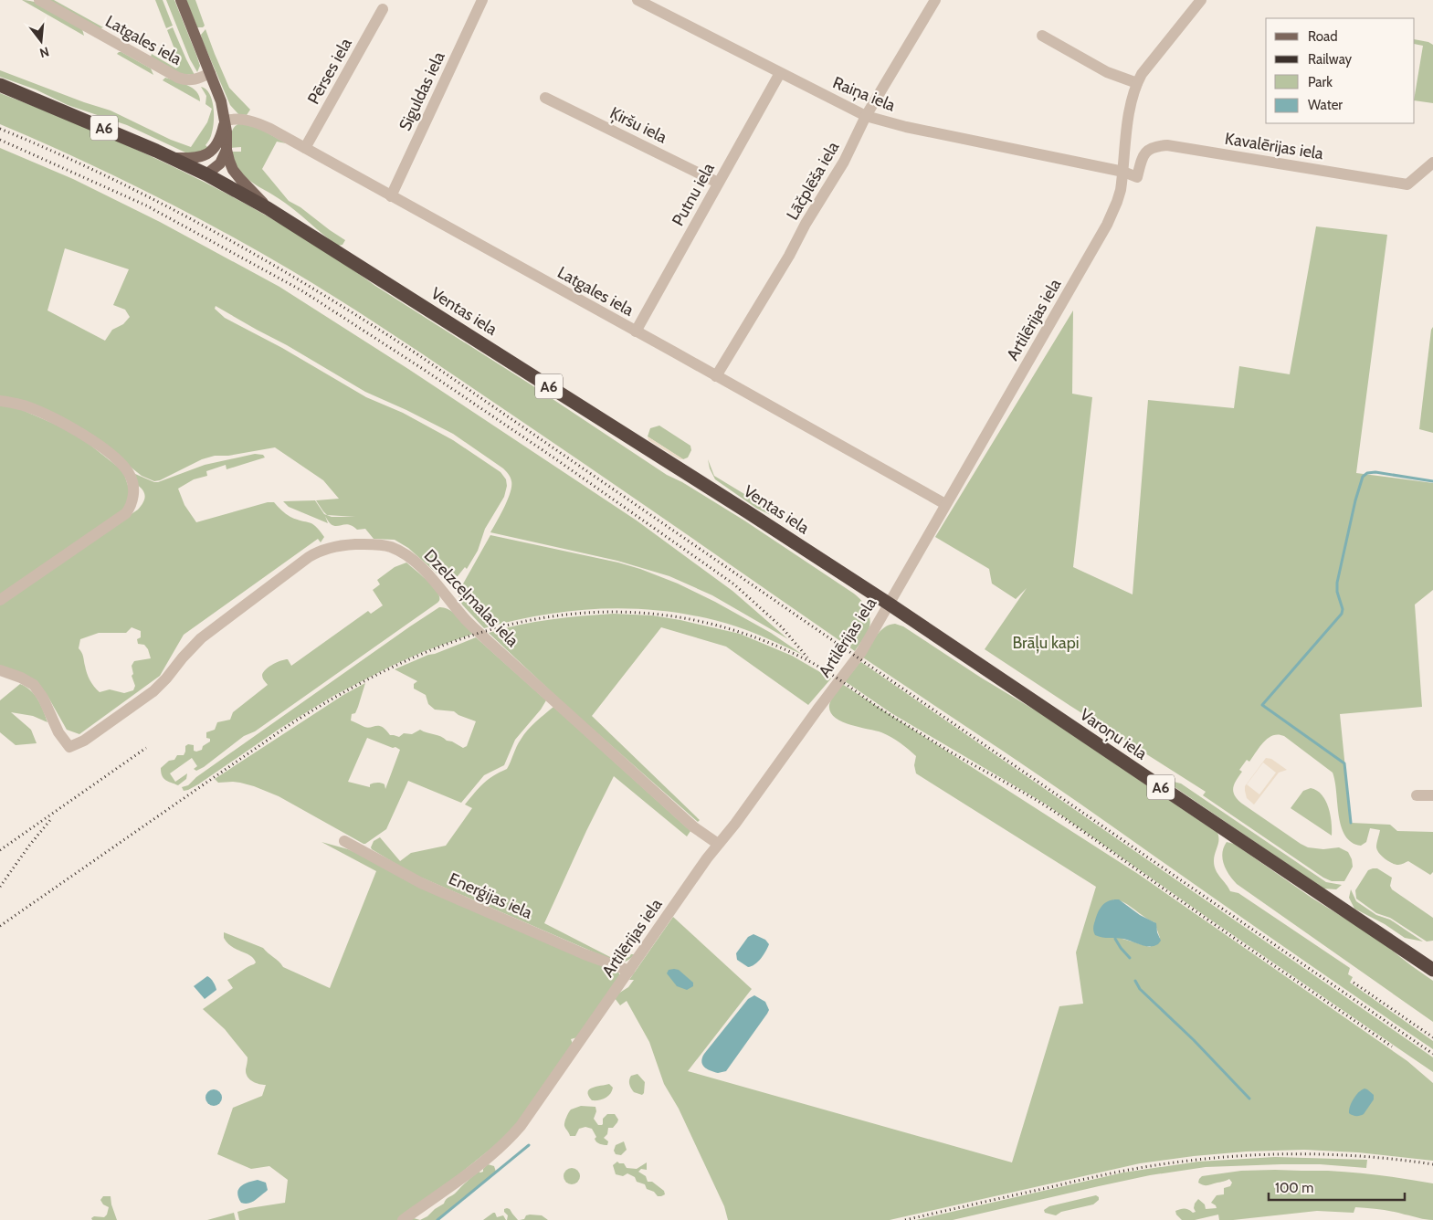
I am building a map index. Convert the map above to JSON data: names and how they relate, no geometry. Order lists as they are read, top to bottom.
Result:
{
  "streets": {
    "highway": ["A6", "Ventas iela", "Varoņu iela"],
    "street": [
      "Latgales iela",
      "Pērses iela",
      "Siguldas iela",
      "Raiņa iela",
      "Ķiršu iela",
      "Kavalērijas iela",
      "Lāčplēša iela",
      "Putnu iela",
      "Artilērijas iela",
      "Dzelzceļmalas iela",
      "Enerģijas iela"
    ]
  },
  "crossings": [
    ["Latgales iela", "Pērses iela"],
    ["Latgales iela", "Siguldas iela"],
    ["Latgales iela", "Lāčplēša iela"],
    ["Latgales iela", "Putnu iela"],
    ["Latgales iela", "Artilērijas iela"],
    ["Raiņa iela", "Kavalērijas iela"],
    ["Raiņa iela", "Lāčplēša iela"],
    ["Raiņa iela", "Putnu iela"],
    ["Raiņa iela", "Artilērijas iela"],
    ["Ķiršu iela", "Putnu iela"],
    ["Kavalērijas iela", "Artilērijas iela"],
    ["Ventas iela", "Artilērijas iela"],
    ["Ventas iela", "Varoņu iela"],
    ["Artilērijas iela", "Dzelzceļmalas iela"],
    ["Artilērijas iela", "Varoņu iela"],
    ["Artilērijas iela", "Enerģijas iela"]
  ],
  "parks": ["Brāļu kapi"],
  "legend": [
    "Road",
    "Railway",
    "Park",
    "Water"
  ],
  "scale_bar": "100 m",
  "north": "bottom"
}
